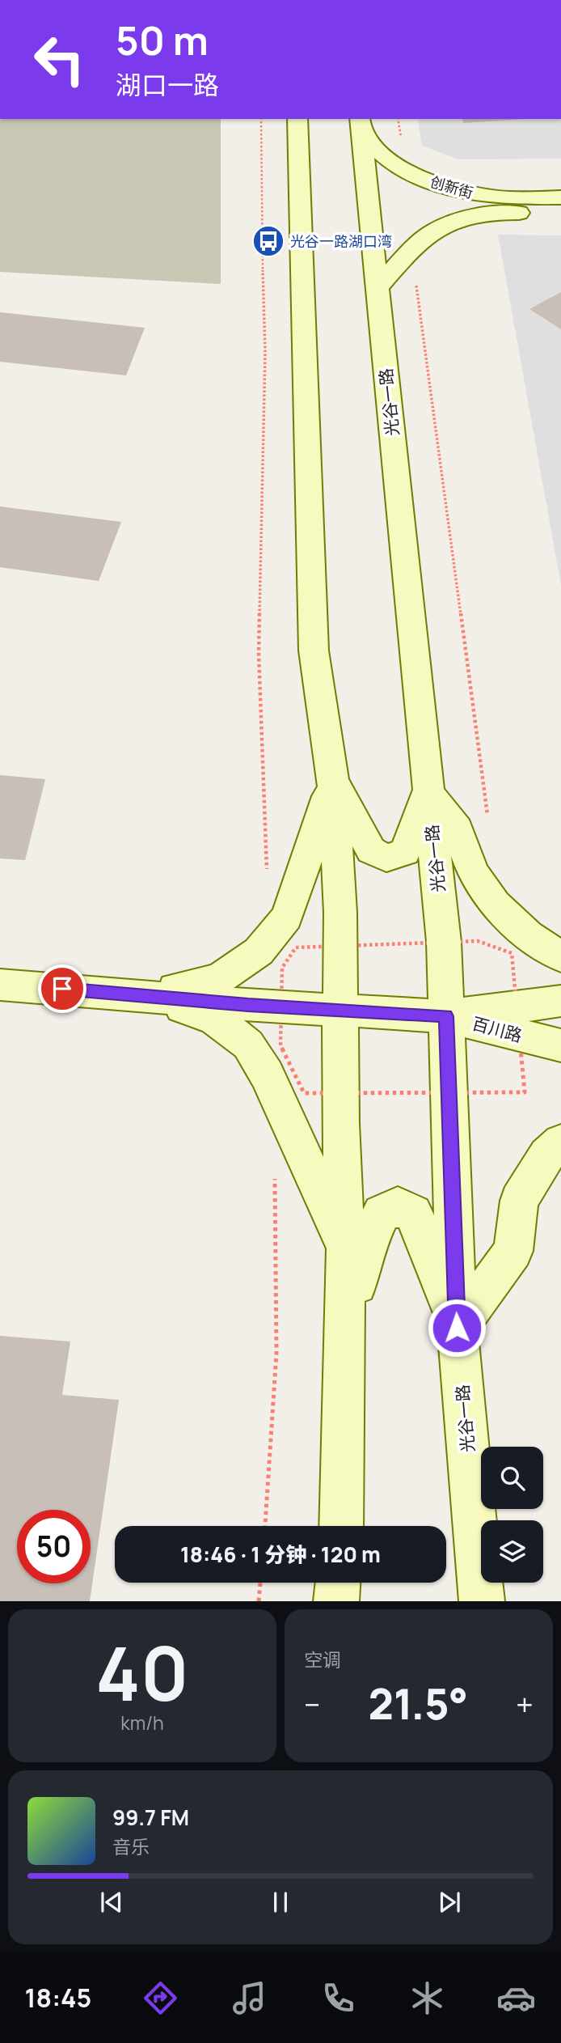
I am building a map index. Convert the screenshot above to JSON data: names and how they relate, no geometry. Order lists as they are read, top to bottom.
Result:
{
  "streets": {
    "main road": ["创新街", "光谷一路", "百川路"]
  },
  "crossings": [
    ["创新街", "光谷一路"],
    ["光谷一路", "百川路"]
  ],
  "places": {
    "bus stop": ["光谷一路湖口湾"]
  },
  "page": {
    "turn": ["50 m", "湖口一路"],
    "limit": "50",
    "trip": "18:46 · 1 分钟 · 120 m",
    "tile": [
      ["40", "km/h"],
      "空调"
    ],
    "heat": ["−", "21.5°", "+"],
    "song": ["99.7 FM", "音乐"],
    "tabs": "18:45"
  }
}
